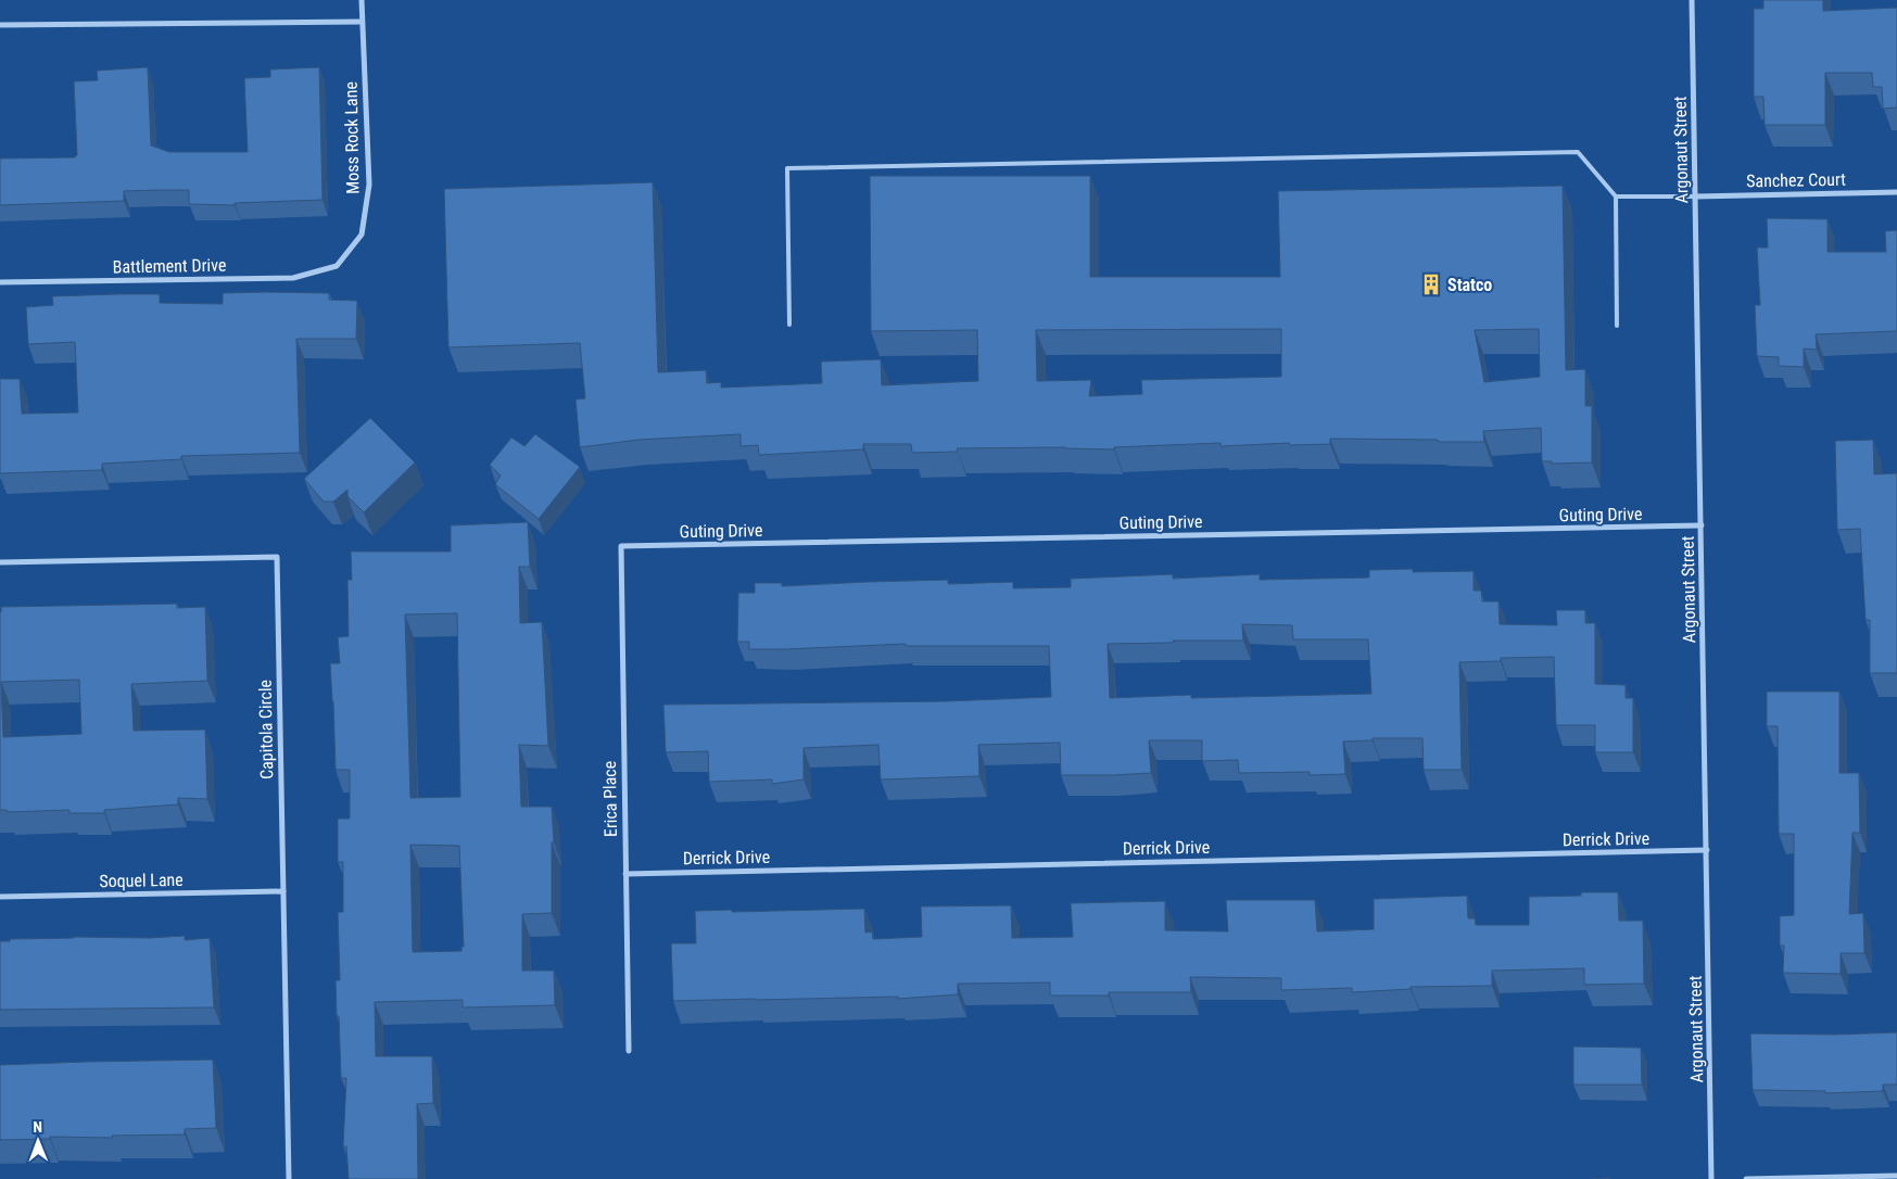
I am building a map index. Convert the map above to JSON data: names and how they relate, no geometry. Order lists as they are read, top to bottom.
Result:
{
  "streets": {
    "street": [
      "Moss Rock Lane",
      "Argonaut Street",
      "Sanchez Court",
      "Battlement Drive",
      "Guting Drive",
      "Capitola Circle",
      "Erica Place",
      "Derrick Drive",
      "Soquel Lane"
    ]
  },
  "crossings": [
    ["Moss Rock Lane", "Battlement Drive"],
    ["Argonaut Street", "Sanchez Court"],
    ["Argonaut Street", "Guting Drive"],
    ["Argonaut Street", "Derrick Drive"],
    ["Guting Drive", "Erica Place"],
    ["Capitola Circle", "Soquel Lane"],
    ["Erica Place", "Derrick Drive"]
  ],
  "places": {
    "building": ["Statco"]
  },
  "north": "top"
}
